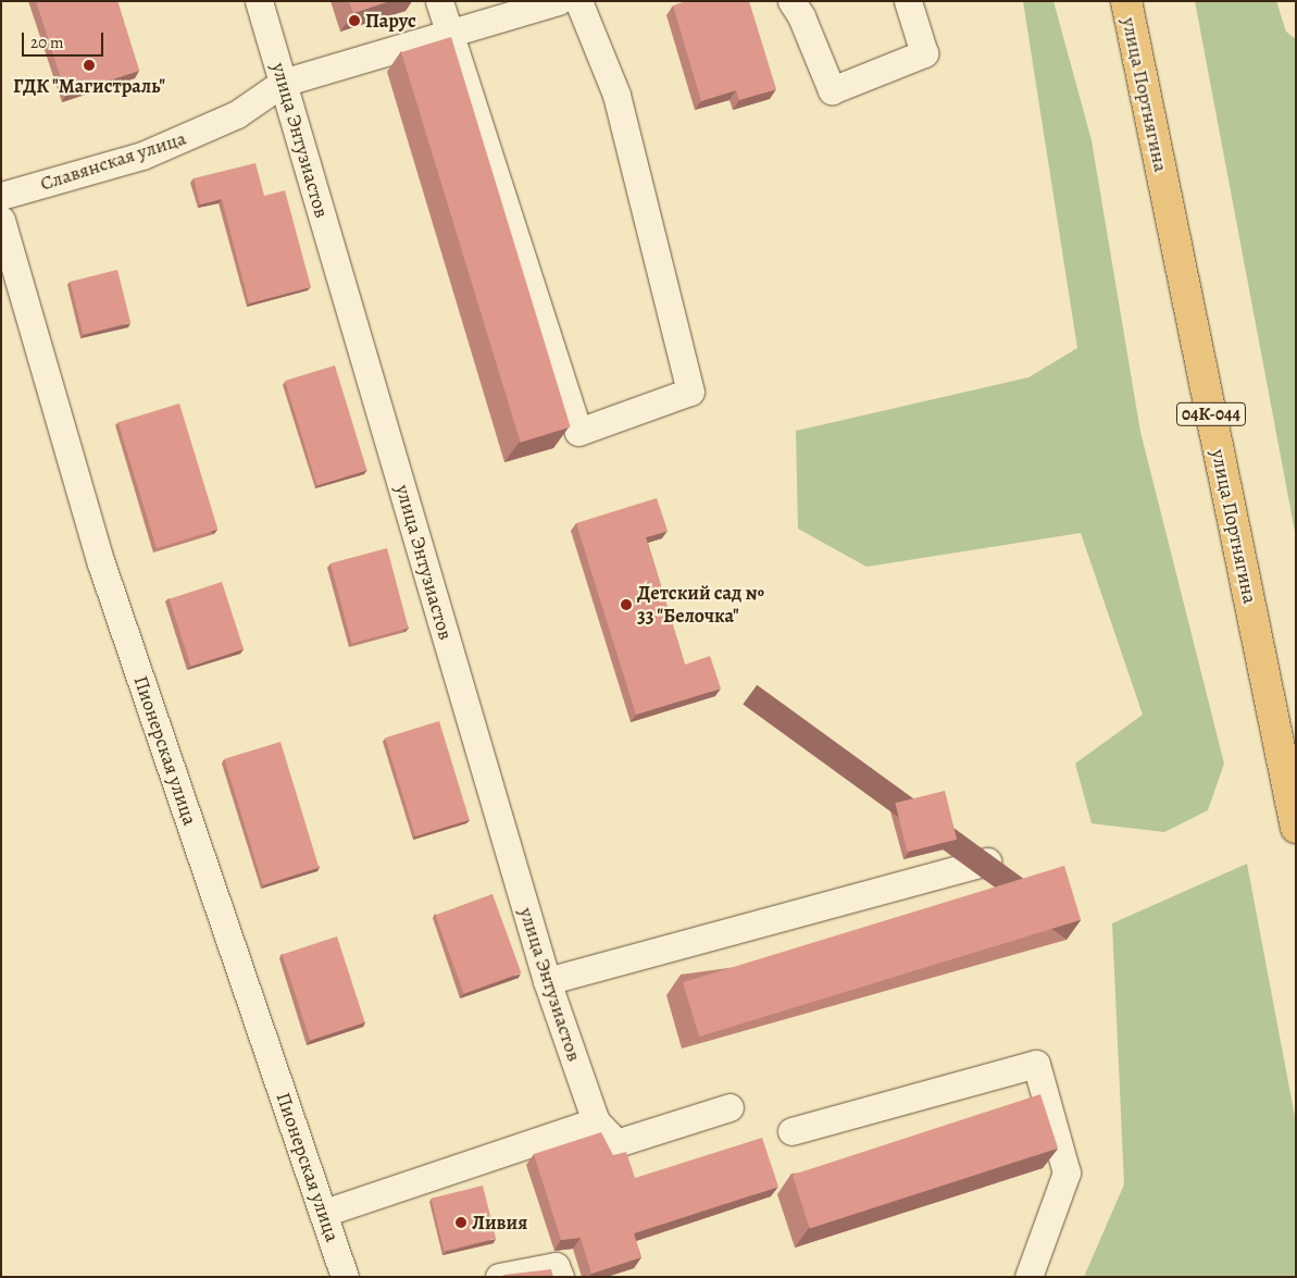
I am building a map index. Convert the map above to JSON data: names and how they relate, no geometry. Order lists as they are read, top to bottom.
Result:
{
  "streets": {
    "main road": ["улица Портнягина", "04К-044"],
    "street": ["улица Энтузиастов", "Славянская улица", "Пионерская улица"]
  },
  "crossings": [
    ["улица Энтузиастов", "Славянская улица"]
  ],
  "places": [
    "Парус",
    "ГДК \"Магистраль\"",
    "Детский сад № 33 \"Белочка\"",
    "Ливия"
  ],
  "scale_bar": "20 m"
}
